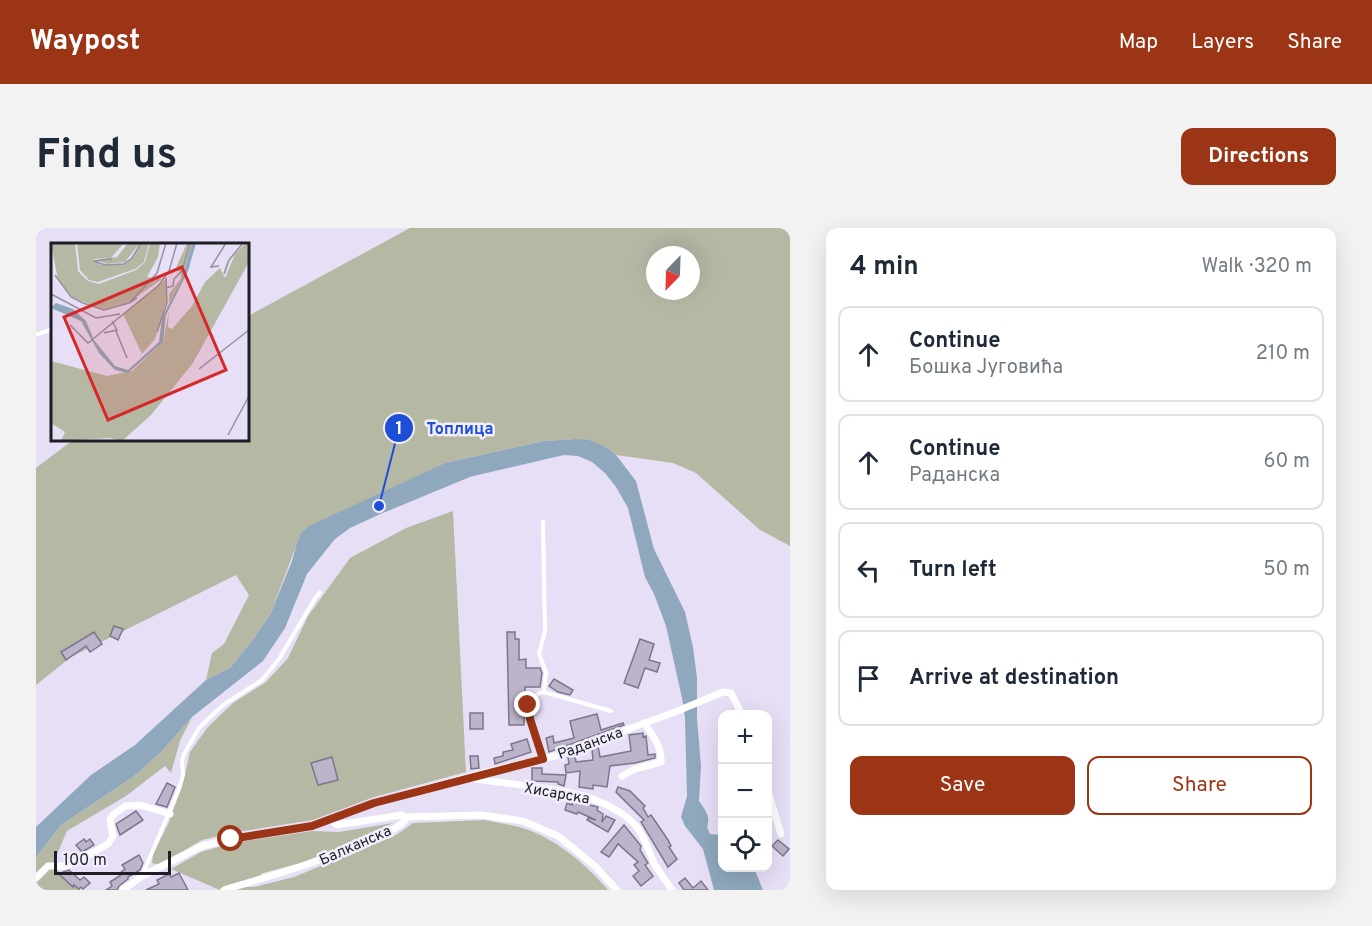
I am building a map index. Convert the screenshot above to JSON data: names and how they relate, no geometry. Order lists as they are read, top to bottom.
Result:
{
  "streets": {
    "street": ["Раданска", "Хисарска", "Балканска"]
  },
  "crossings": [
    ["Раданска", "Хисарска"],
    ["Раданска", "Балканска"]
  ],
  "places": ["Топлица"],
  "scale_bar": "100 m",
  "north": "bottom left",
  "page": {
    "header": "Waypost",
    "nav": ["Map", "Layers", "Share"],
    "buttons": [
      "Directions",
      ["Save", "Share"]
    ],
    "title": "Find us",
    "heading": ["4 min", "Walk · 320 m"],
    "list": [
      ["Continue", "Бошка Југовића", "210 m"],
      ["Continue", "Раданска", "60 m"],
      ["Turn left", "50 m"],
      "Arrive at destination"
    ],
    "map_buttons": ["+", "−"],
    "scale": "100 m"
  }
}
